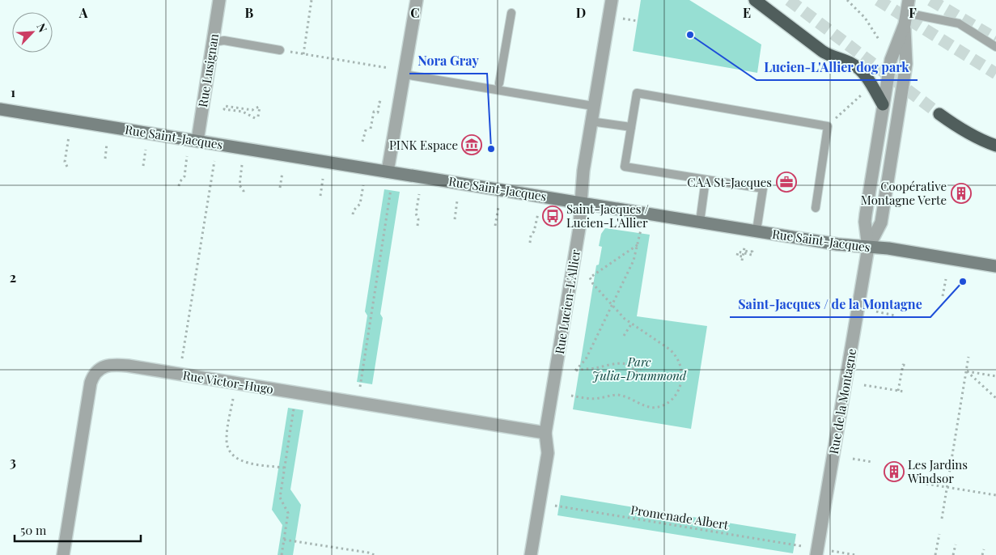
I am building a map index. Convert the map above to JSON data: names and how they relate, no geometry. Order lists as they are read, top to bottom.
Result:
{
  "streets": {
    "main road": ["Rue Saint-Jacques"],
    "street": [
      "Rue Lusignan",
      "Rue Lucien-L'Allier",
      "Rue Victor-Hugo",
      "Rue de la Montagne"
    ],
    "path": ["Promenade Albert"]
  },
  "crossings": [
    ["Rue Lusignan", "Rue Saint-Jacques"],
    ["Rue Saint-Jacques", "Rue Lucien-L'Allier"],
    ["Rue Saint-Jacques", "Rue de la Montagne"],
    ["Rue Lucien-L'Allier", "Rue Victor-Hugo"]
  ],
  "parks": ["Parc Julia-Drummond"],
  "places": {
    "other": ["Lucien-L'Allier dog park", "Nora Gray", "Saint-Jacques / de la Montagne"],
    "museum": ["PINK Espace"],
    "office": ["CAA St-Jacques"],
    "building": ["Coopérative Montagne Verte", "Les Jardins Windsor"],
    "bus stop": ["Saint-Jacques / Lucien-L'Allier"]
  },
  "scale_bar": "50 m",
  "north": "top right",
  "grid": {
    "columns": [
      "A",
      "B",
      "C",
      "D",
      "E",
      "F"
    ],
    "rows": ["1", "2", "3"]
  }
}
